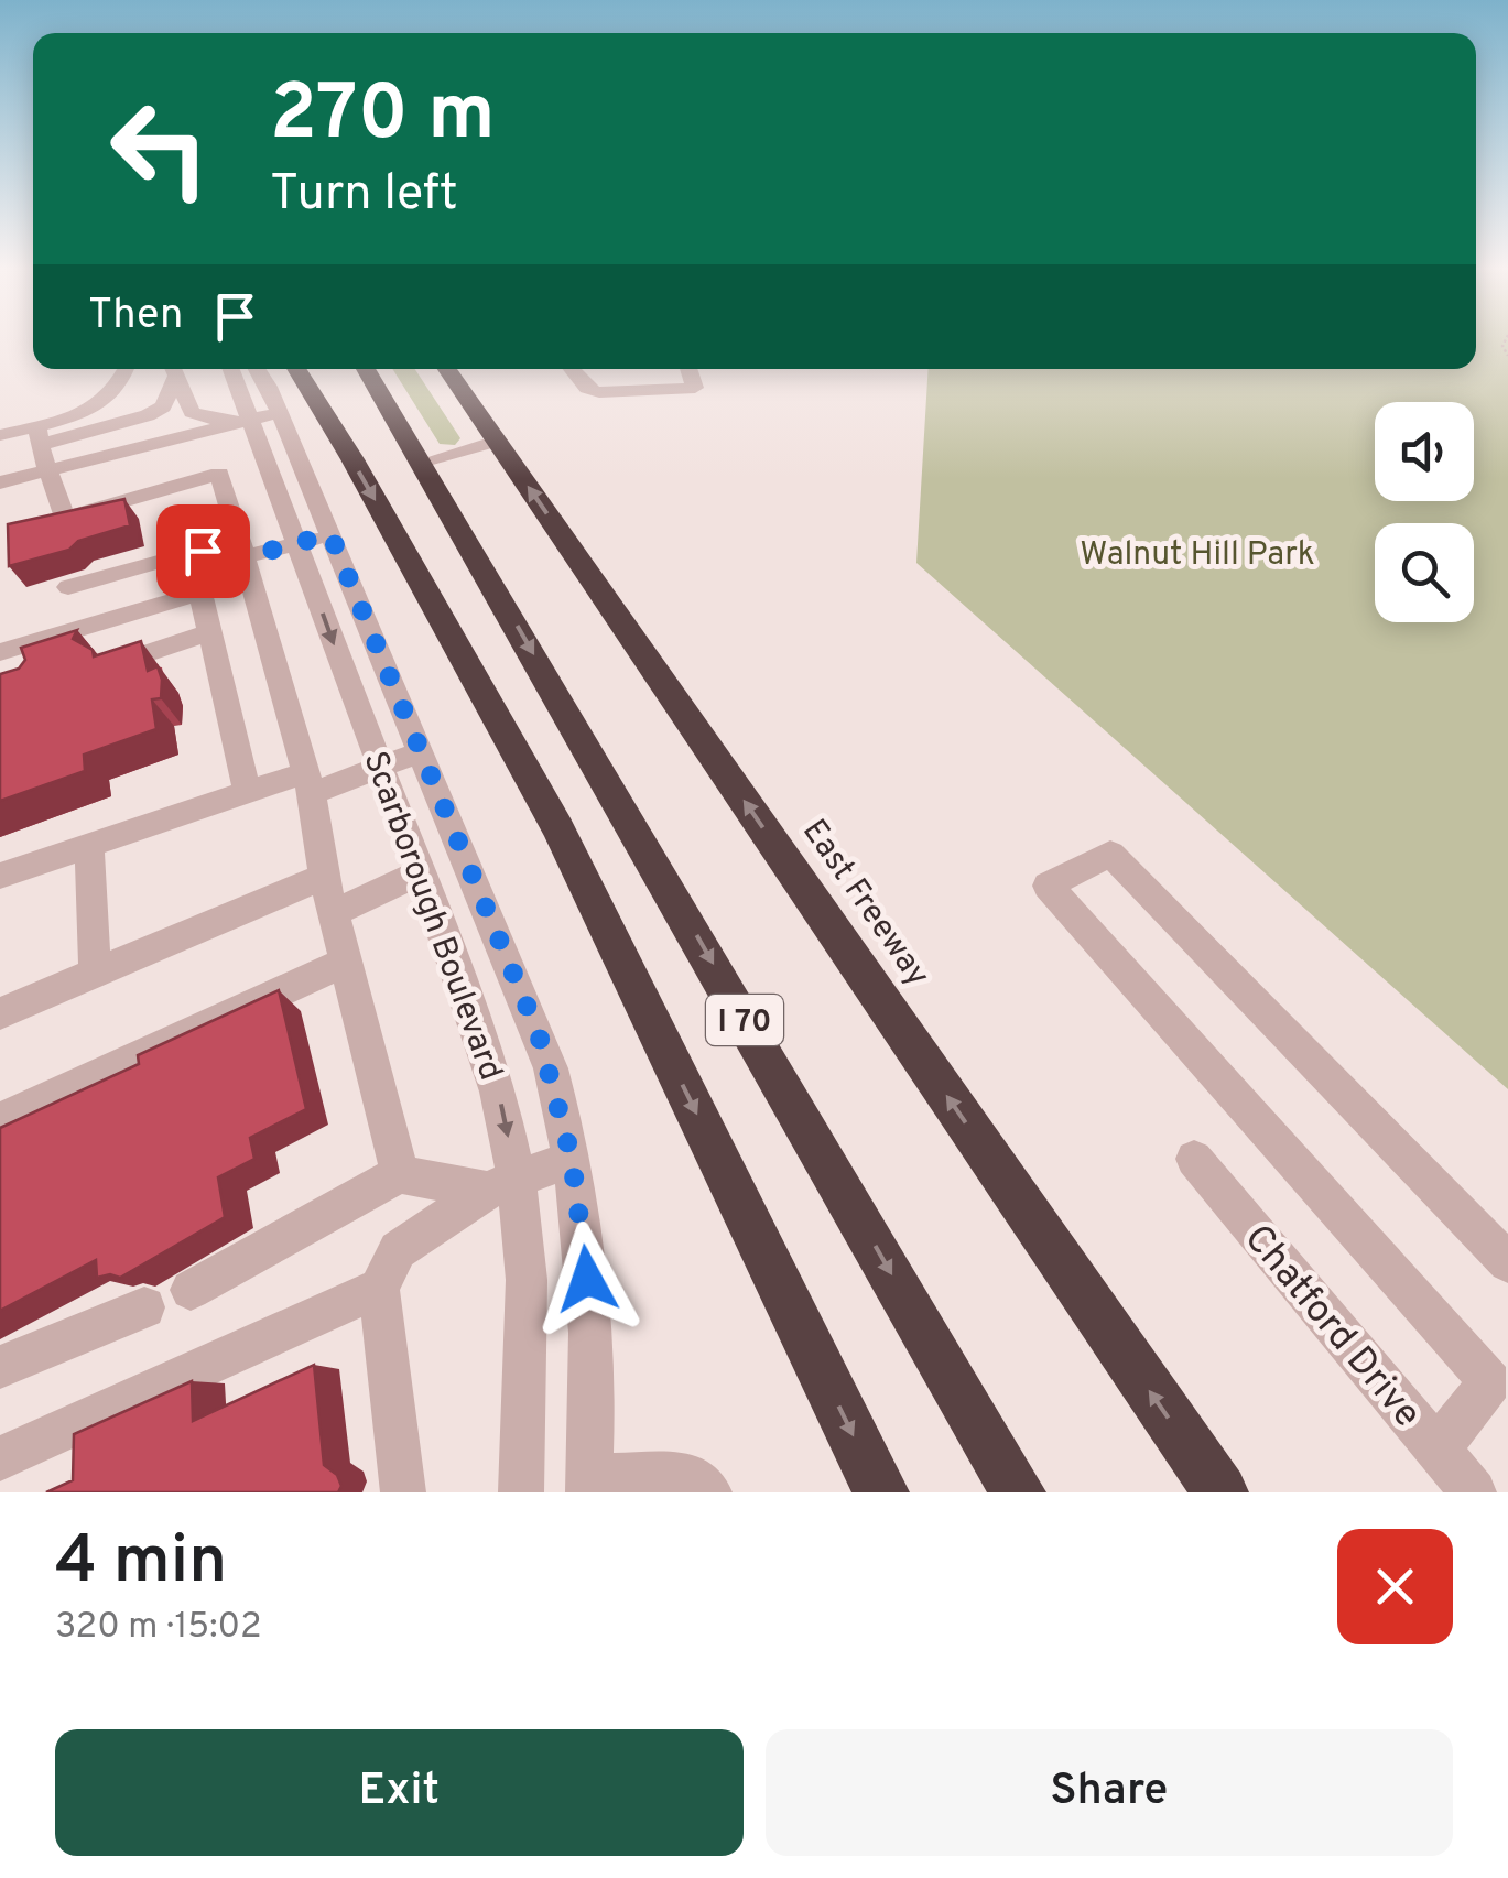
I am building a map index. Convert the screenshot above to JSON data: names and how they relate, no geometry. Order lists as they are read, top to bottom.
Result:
{
  "streets": {
    "highway": ["East Freeway", "I 70"],
    "street": ["Scarborough Boulevard", "Chatford Drive"]
  },
  "parks": ["Walnut Hill Park"],
  "page": {
    "turn": ["270 m", "Turn left"],
    "then": "Then",
    "heading": ["4 min", "320 m · 15:02"],
    "buttons": ["Exit", "Share"]
  }
}
